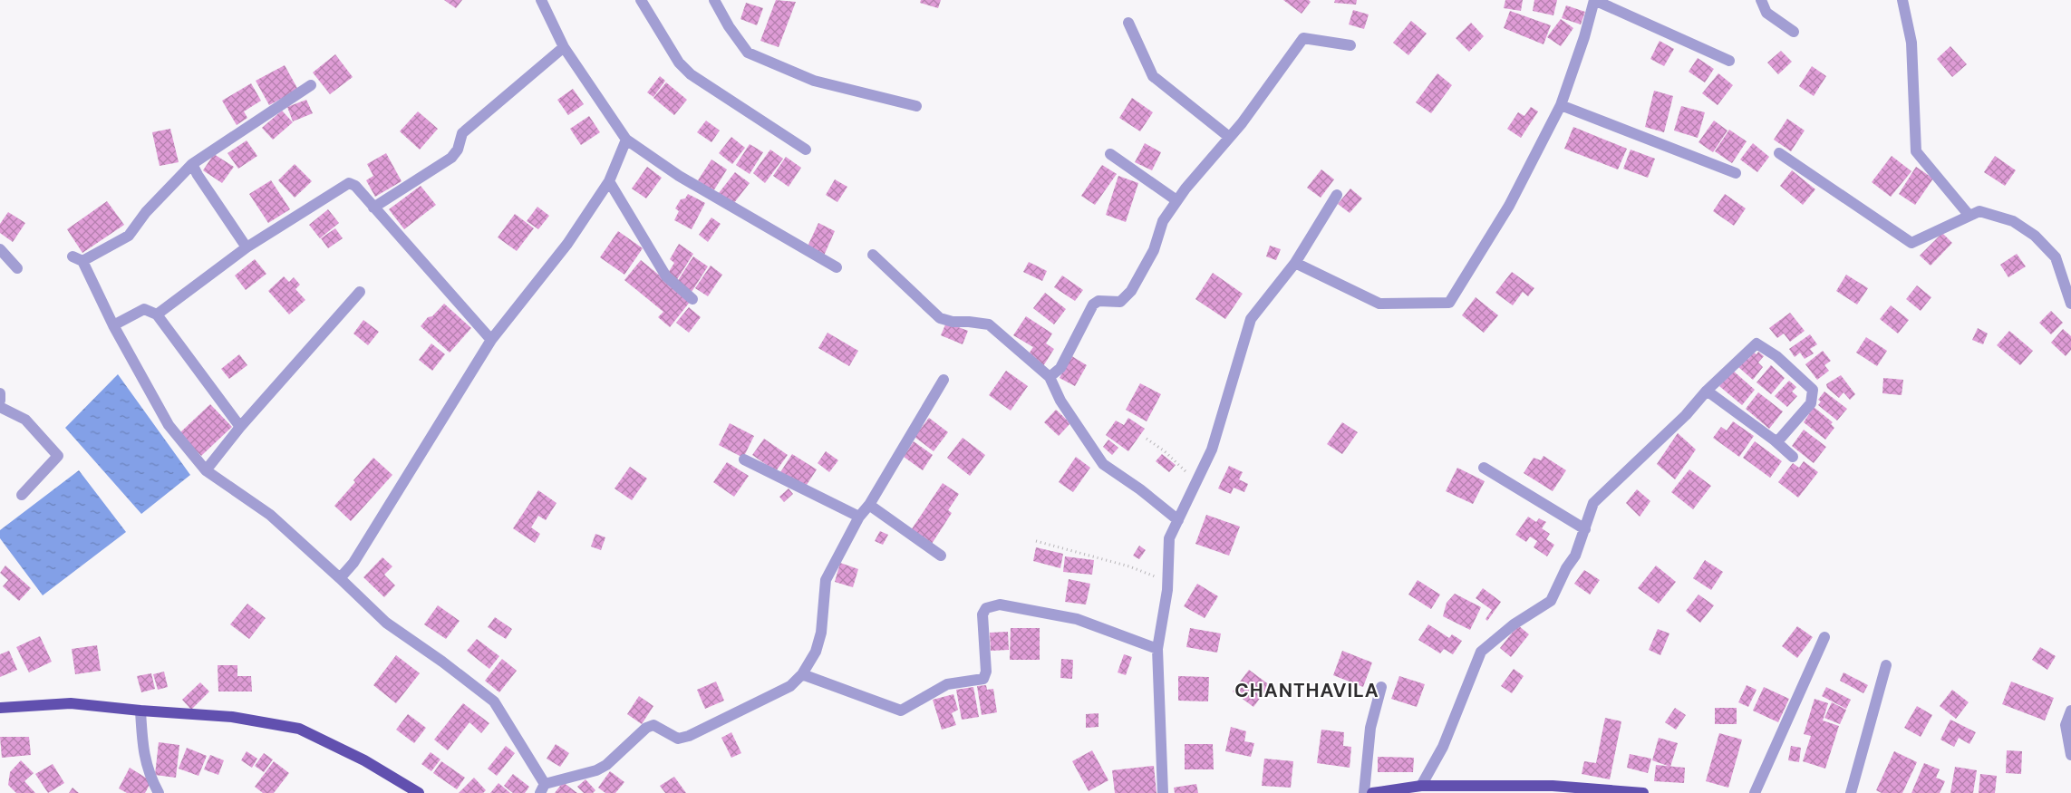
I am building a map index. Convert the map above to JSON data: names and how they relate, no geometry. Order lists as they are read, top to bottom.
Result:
{
  "districts": ["CHANTHAVILA"]
}
